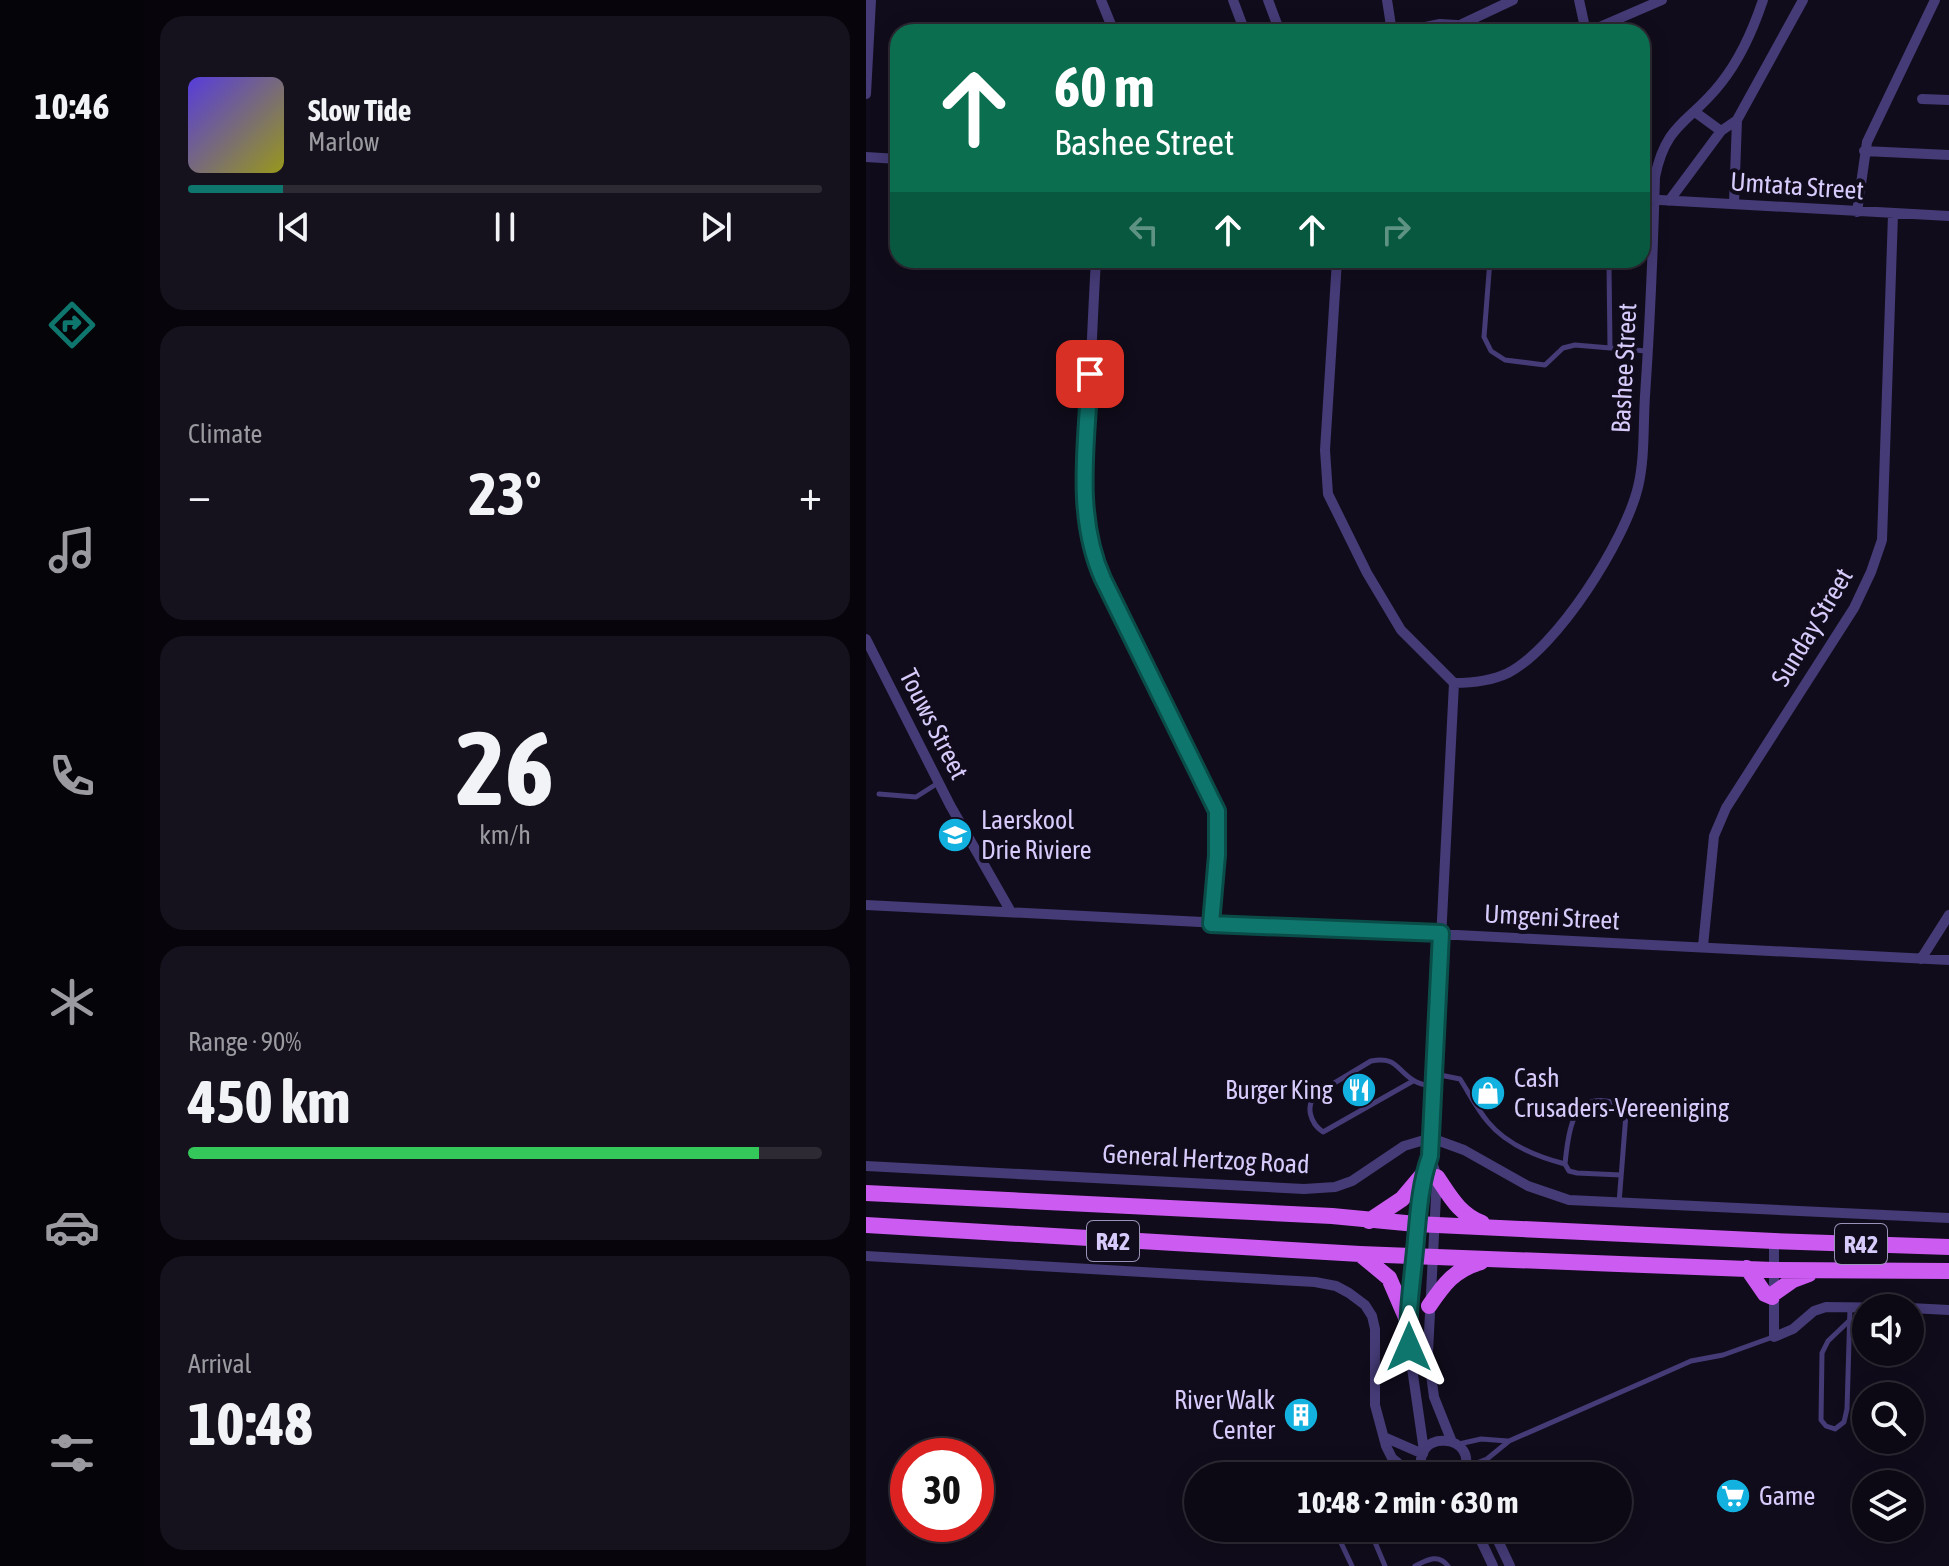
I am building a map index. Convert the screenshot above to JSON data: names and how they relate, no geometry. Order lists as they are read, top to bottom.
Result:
{
  "streets": {
    "main road": ["General Hertzog Road", "R42"],
    "street": [
      "Umtata Street",
      "Bashee Street",
      "Sunday Street",
      "Touws Street",
      "Umgeni Street"
    ]
  },
  "crossings": [
    ["Umtata Street", "Bashee Street"],
    ["Umtata Street", "Sunday Street"],
    ["Sunday Street", "Umgeni Street"],
    ["Touws Street", "Umgeni Street"]
  ],
  "places": {
    "school or university": ["Laerskool Drie Riviere"],
    "restaurant": ["Burger King"],
    "shop": ["Cash Crusaders-Vereeniging"],
    "building": ["River Walk Center"],
    "supermarket": ["Game"]
  },
  "page": {
    "tabs": "10:46",
    "turn": ["60 m", "Bashee Street"],
    "song": ["Slow Tide", "Marlow"],
    "tile": [
      "Climate",
      ["26", "km/h"],
      ["Range · 90%", "450 km"],
      ["Arrival", "10:48"]
    ],
    "heat": ["−", "23°", "+"],
    "limit": "30",
    "trip": "10:48 · 2 min · 630 m"
  }
}
